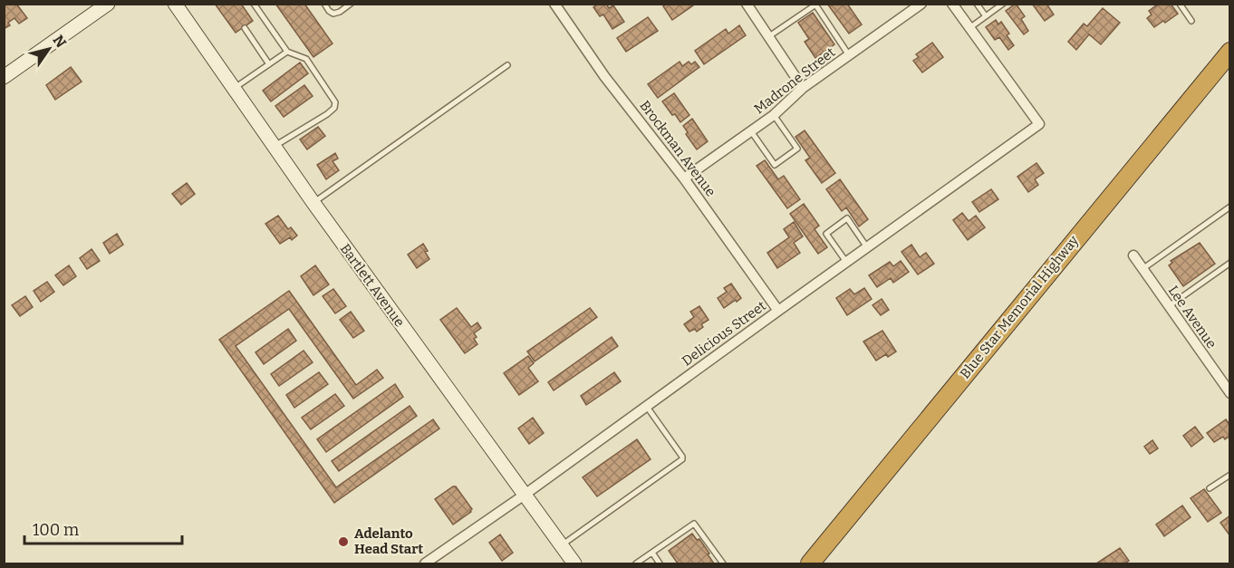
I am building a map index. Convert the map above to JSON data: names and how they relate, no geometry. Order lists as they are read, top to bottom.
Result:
{
  "streets": {
    "highway": ["Blue Star Memorial Highway"],
    "street": [
      "Madrone Street",
      "Brockman Avenue",
      "Bartlett Avenue",
      "Lee Avenue",
      "Delicious Street"
    ]
  },
  "crossings": [
    ["Madrone Street", "Brockman Avenue"],
    ["Brockman Avenue", "Delicious Street"],
    ["Bartlett Avenue", "Delicious Street"]
  ],
  "places": ["Adelanto Head Start"],
  "scale_bar": "100 m",
  "north": "top right"
}
